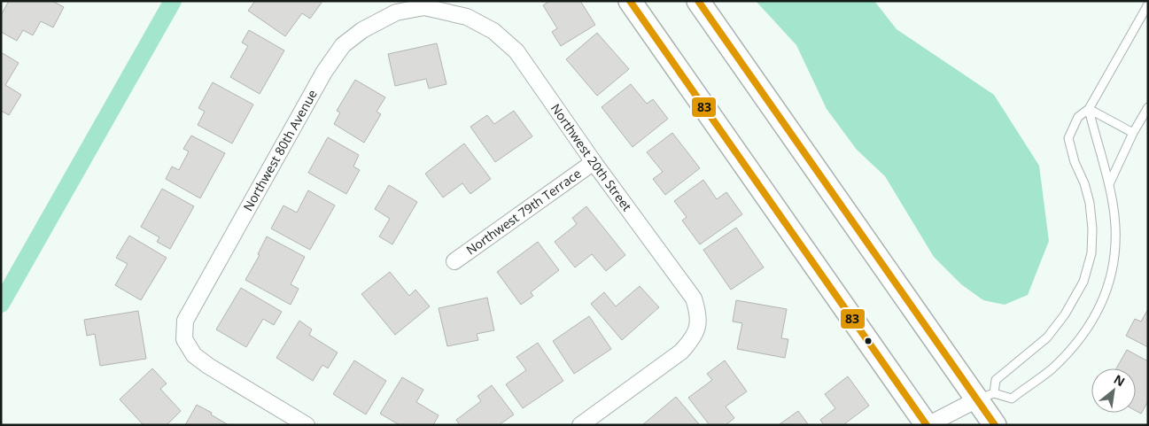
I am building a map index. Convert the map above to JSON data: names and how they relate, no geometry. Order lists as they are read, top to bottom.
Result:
{
  "streets": {
    "street": ["Northwest 80th Avenue", "Northwest 20th Street", "Northwest 79th Terrace"]
  },
  "crossings": [
    ["Northwest 80th Avenue", "Northwest 20th Street"],
    ["Northwest 20th Street", "Northwest 79th Terrace"]
  ],
  "lines": ["transit line 83"],
  "north": "top right"
}
